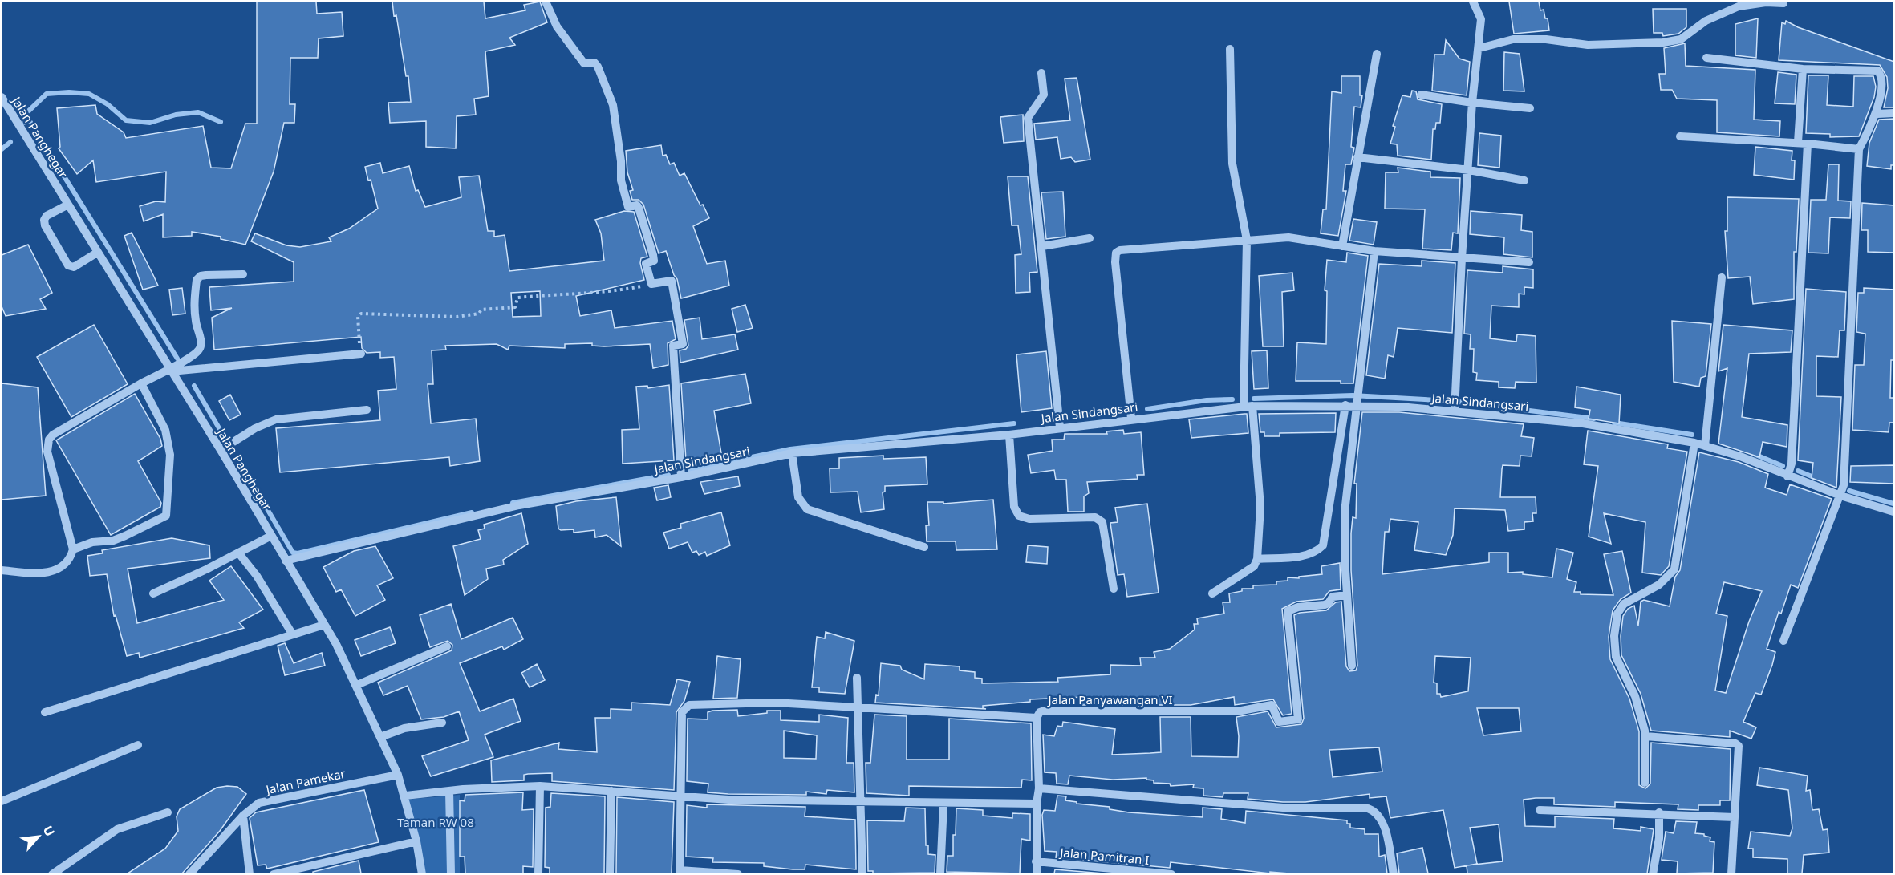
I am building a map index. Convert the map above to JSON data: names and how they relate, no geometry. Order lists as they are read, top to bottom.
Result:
{
  "streets": {
    "street": [
      "Jalan Panghegar",
      "Jalan Sindangsari",
      "Jalan Panyawangan VI",
      "Jalan Pamekar",
      "Jalan Pamitran I"
    ]
  },
  "crossings": [
    ["Jalan Panghegar", "Jalan Sindangsari"],
    ["Jalan Panghegar", "Jalan Pamekar"]
  ],
  "parks": ["Taman RW 08"],
  "north": "top right"
}
